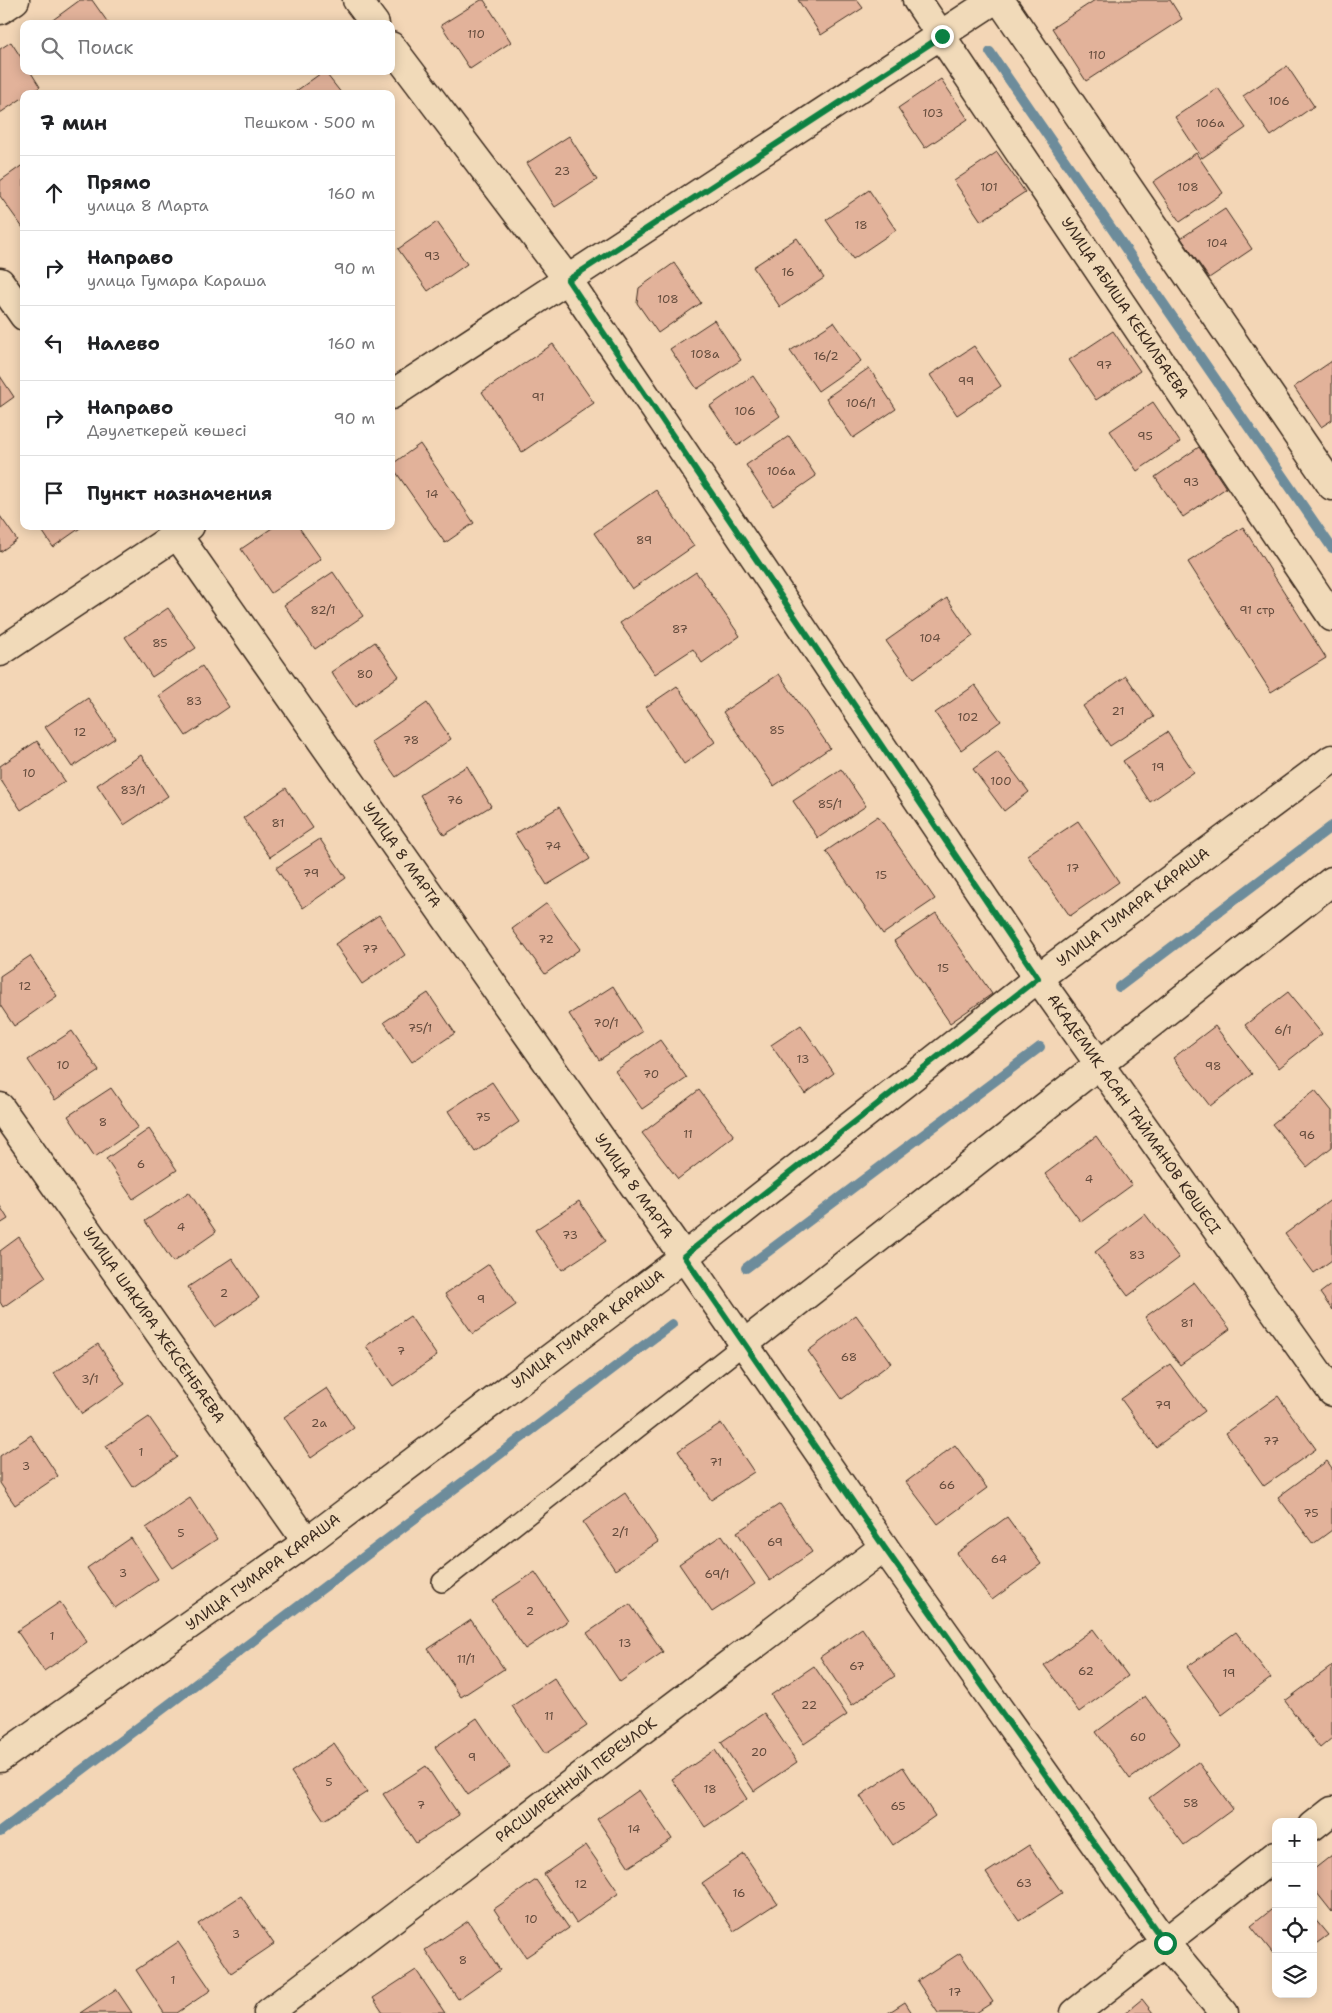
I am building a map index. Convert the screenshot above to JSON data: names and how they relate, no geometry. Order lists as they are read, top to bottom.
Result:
{
  "streets": {
    "street": [
      "УЛИЦА АБИША КЕКИЛБАЕВА",
      "УЛИЦА 8 МАРТА",
      "УЛИЦА ГУМАРА КАРАША",
      "АКАДЕМИК АСАН ТАЙМАНОВ КӨШЕСІ",
      "УЛИЦА ШАКИРА ЖЕКСЕНБАЕВА",
      "РАСШИРЕННЫЙ ПЕРЕУЛОК"
    ]
  },
  "crossings": [
    ["УЛИЦА 8 МАРТА", "УЛИЦА ГУМАРА КАРАША"],
    ["УЛИЦА 8 МАРТА", "РАСШИРЕННЫЙ ПЕРЕУЛОК"],
    ["УЛИЦА ГУМАРА КАРАША", "АКАДЕМИК АСАН ТАЙМАНОВ КӨШЕСІ"],
    ["УЛИЦА ГУМАРА КАРАША", "УЛИЦА ШАКИРА ЖЕКСЕНБАЕВА"]
  ],
  "house_numbers": [
    "110",
    "110",
    "106",
    "103",
    "106а",
    "23",
    "101",
    "108",
    "18",
    "104",
    "93",
    "16",
    "108",
    "108а",
    "16/2",
    "97",
    "99",
    "91",
    "106/1",
    "106",
    "95",
    "106а",
    "93",
    "14",
    "89",
    "82/1",
    "91 стр",
    "87",
    "104",
    "85",
    "80",
    "83",
    "21",
    "102",
    "85",
    "12",
    "78",
    "19",
    "10",
    "100",
    "83/1",
    "76",
    "85/1",
    "81",
    "74",
    "17",
    "79",
    "15",
    "72",
    "77",
    "15",
    "12",
    "70/1",
    "75/1",
    "6/1",
    "13",
    "10",
    "98",
    "70",
    "75",
    "8",
    "11",
    "96",
    "6",
    "4",
    "4",
    "73",
    "83",
    "2",
    "9",
    "81",
    "7",
    "68",
    "3/1",
    "79",
    "2а",
    "77",
    "1",
    "71",
    "3",
    "66",
    "75",
    "2/1",
    "5",
    "69",
    "64",
    "3",
    "69/1",
    "2",
    "1",
    "13",
    "11/1",
    "67",
    "62",
    "19",
    "22",
    "11",
    "60",
    "20",
    "9",
    "5",
    "18",
    "58",
    "7",
    "65",
    "14",
    "63",
    "12",
    "16",
    "10",
    "3",
    "8",
    "1",
    "17"
  ],
  "page": {
    "search": "Поиск",
    "heading": ["7 мин", "Пешком · 500 m"],
    "list": [
      ["Прямо", "улица 8 Марта", "160 m"],
      ["Направо", "улица Гумара Караша", "90 m"],
      ["Налево", "160 m"],
      ["Направо", "Дәулеткерей көшесі", "90 m"],
      "Пункт назначения"
    ],
    "map_buttons": ["+", "−"]
  }
}
